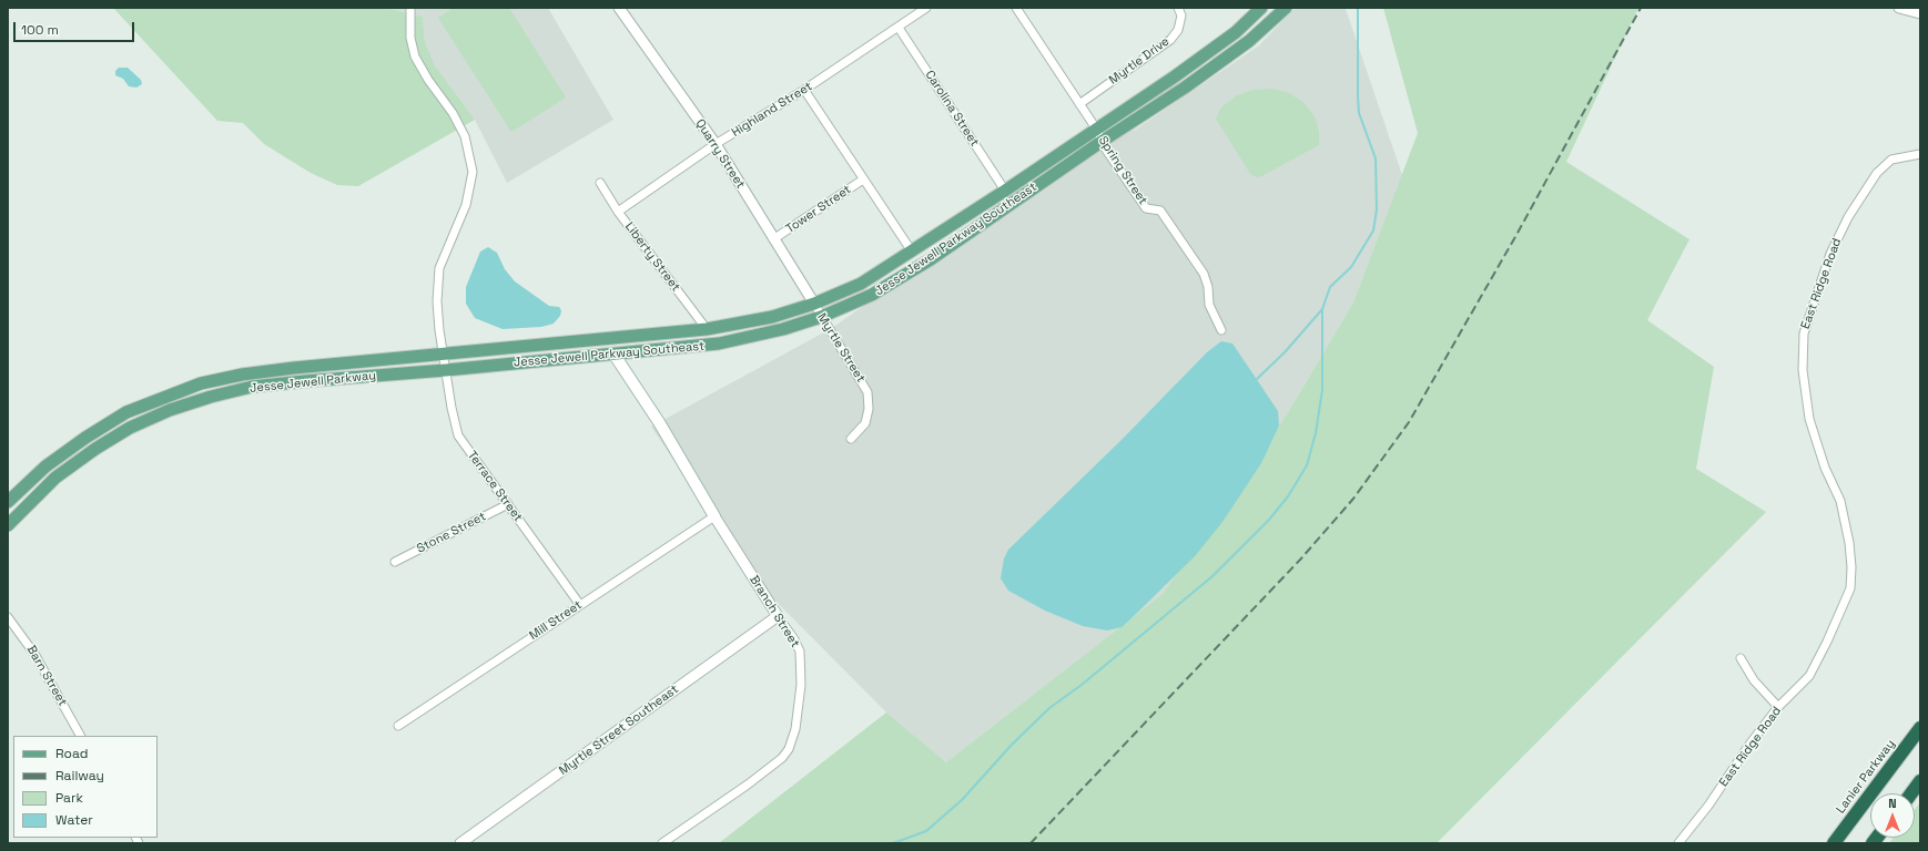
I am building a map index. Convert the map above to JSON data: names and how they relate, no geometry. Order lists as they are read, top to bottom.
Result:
{
  "streets": {
    "highway": ["Lanier Parkway"],
    "main road": ["Jesse Jewell Parkway Southeast", "Jesse Jewell Parkway", "Branch Street"],
    "street": [
      "Myrtle Drive",
      "Carolina Street",
      "Highland Street",
      "Quarry Street",
      "Spring Street",
      "Tower Street",
      "Liberty Street",
      "East Ridge Road",
      "Myrtle Street",
      "Terrace Street",
      "Stone Street",
      "Mill Street",
      "Barn Street",
      "Myrtle Street Southeast"
    ]
  },
  "crossings": [
    ["Myrtle Drive", "Spring Street"],
    ["Carolina Street", "Highland Street"],
    ["Carolina Street", "Jesse Jewell Parkway Southeast"],
    ["Highland Street", "Quarry Street"],
    ["Highland Street", "Tower Street"],
    ["Highland Street", "Liberty Street"],
    ["Quarry Street", "Tower Street"],
    ["Quarry Street", "Jesse Jewell Parkway Southeast"],
    ["Quarry Street", "Myrtle Street"],
    ["Spring Street", "Jesse Jewell Parkway Southeast"],
    ["Tower Street", "Jesse Jewell Parkway Southeast"],
    ["Jesse Jewell Parkway Southeast", "Liberty Street"],
    ["Jesse Jewell Parkway Southeast", "Myrtle Street"],
    ["Jesse Jewell Parkway Southeast", "Jesse Jewell Parkway"],
    ["Jesse Jewell Parkway Southeast", "Terrace Street"],
    ["Jesse Jewell Parkway Southeast", "Branch Street"],
    ["Jesse Jewell Parkway", "Terrace Street"],
    ["Terrace Street", "Stone Street"],
    ["Terrace Street", "Mill Street"],
    ["Branch Street", "Mill Street"],
    ["Branch Street", "Myrtle Street Southeast"]
  ],
  "legend": [
    "Road",
    "Railway",
    "Park",
    "Water"
  ],
  "scale_bar": "100 m",
  "north": "top"
}
